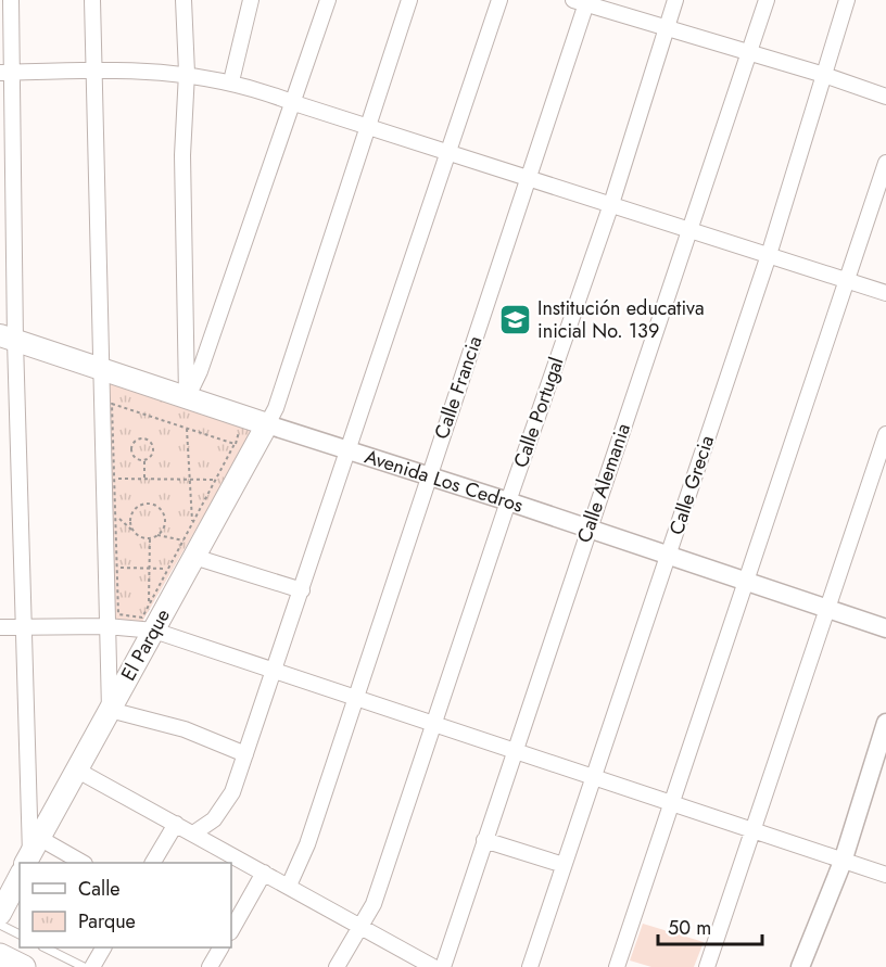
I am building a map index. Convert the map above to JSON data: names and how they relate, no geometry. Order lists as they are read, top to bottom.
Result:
{
  "streets": {
    "main road": ["Avenida Los Cedros", "El Parque"],
    "street": [
      "Calle Francia",
      "Calle Portugal",
      "Calle Alemania",
      "Calle Grecia"
    ]
  },
  "crossings": [
    ["Calle Francia", "Avenida Los Cedros"],
    ["Calle Portugal", "Avenida Los Cedros"],
    ["Avenida Los Cedros", "Calle Alemania"],
    ["Avenida Los Cedros", "Calle Grecia"],
    ["Avenida Los Cedros", "El Parque"]
  ],
  "places": {
    "school or university": ["Institución educativa inicial No. 139"]
  },
  "legend": ["Calle", "Parque"],
  "scale_bar": "50 m"
}
